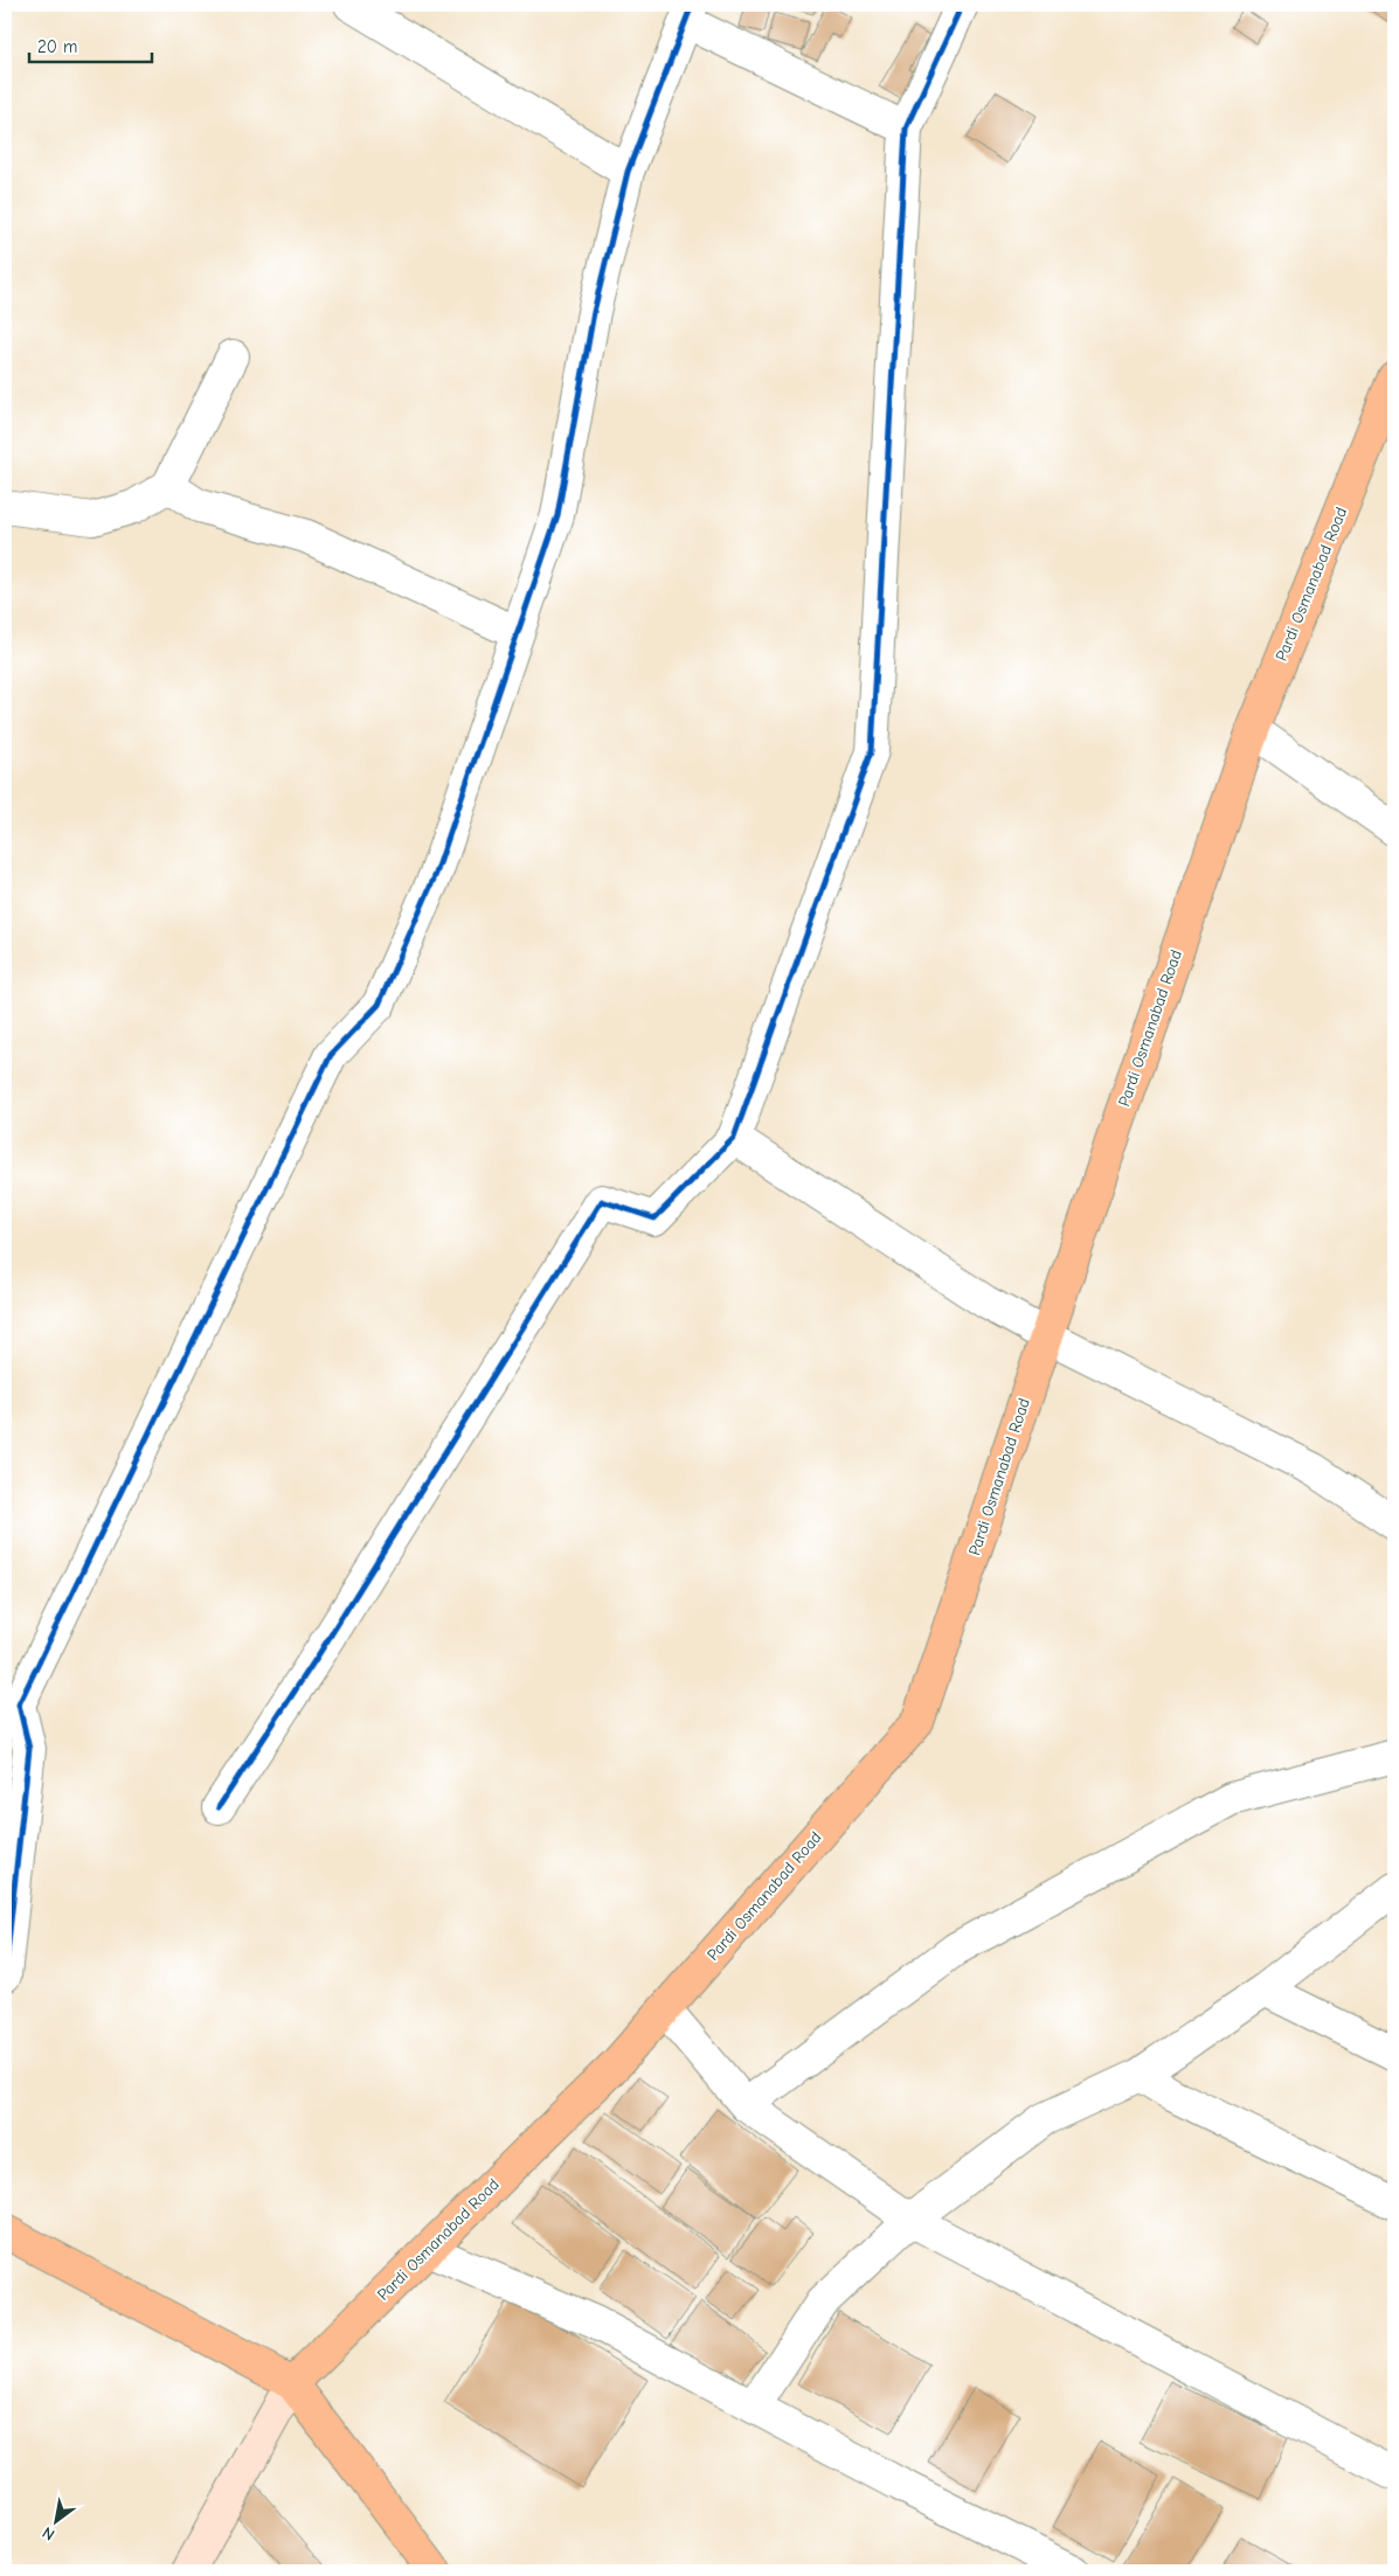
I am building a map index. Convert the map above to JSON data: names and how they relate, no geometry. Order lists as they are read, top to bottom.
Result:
{
  "streets": {
    "main road": ["Pardi Osmanabad Road"]
  },
  "scale_bar": "20 m",
  "north": "bottom left"
}
